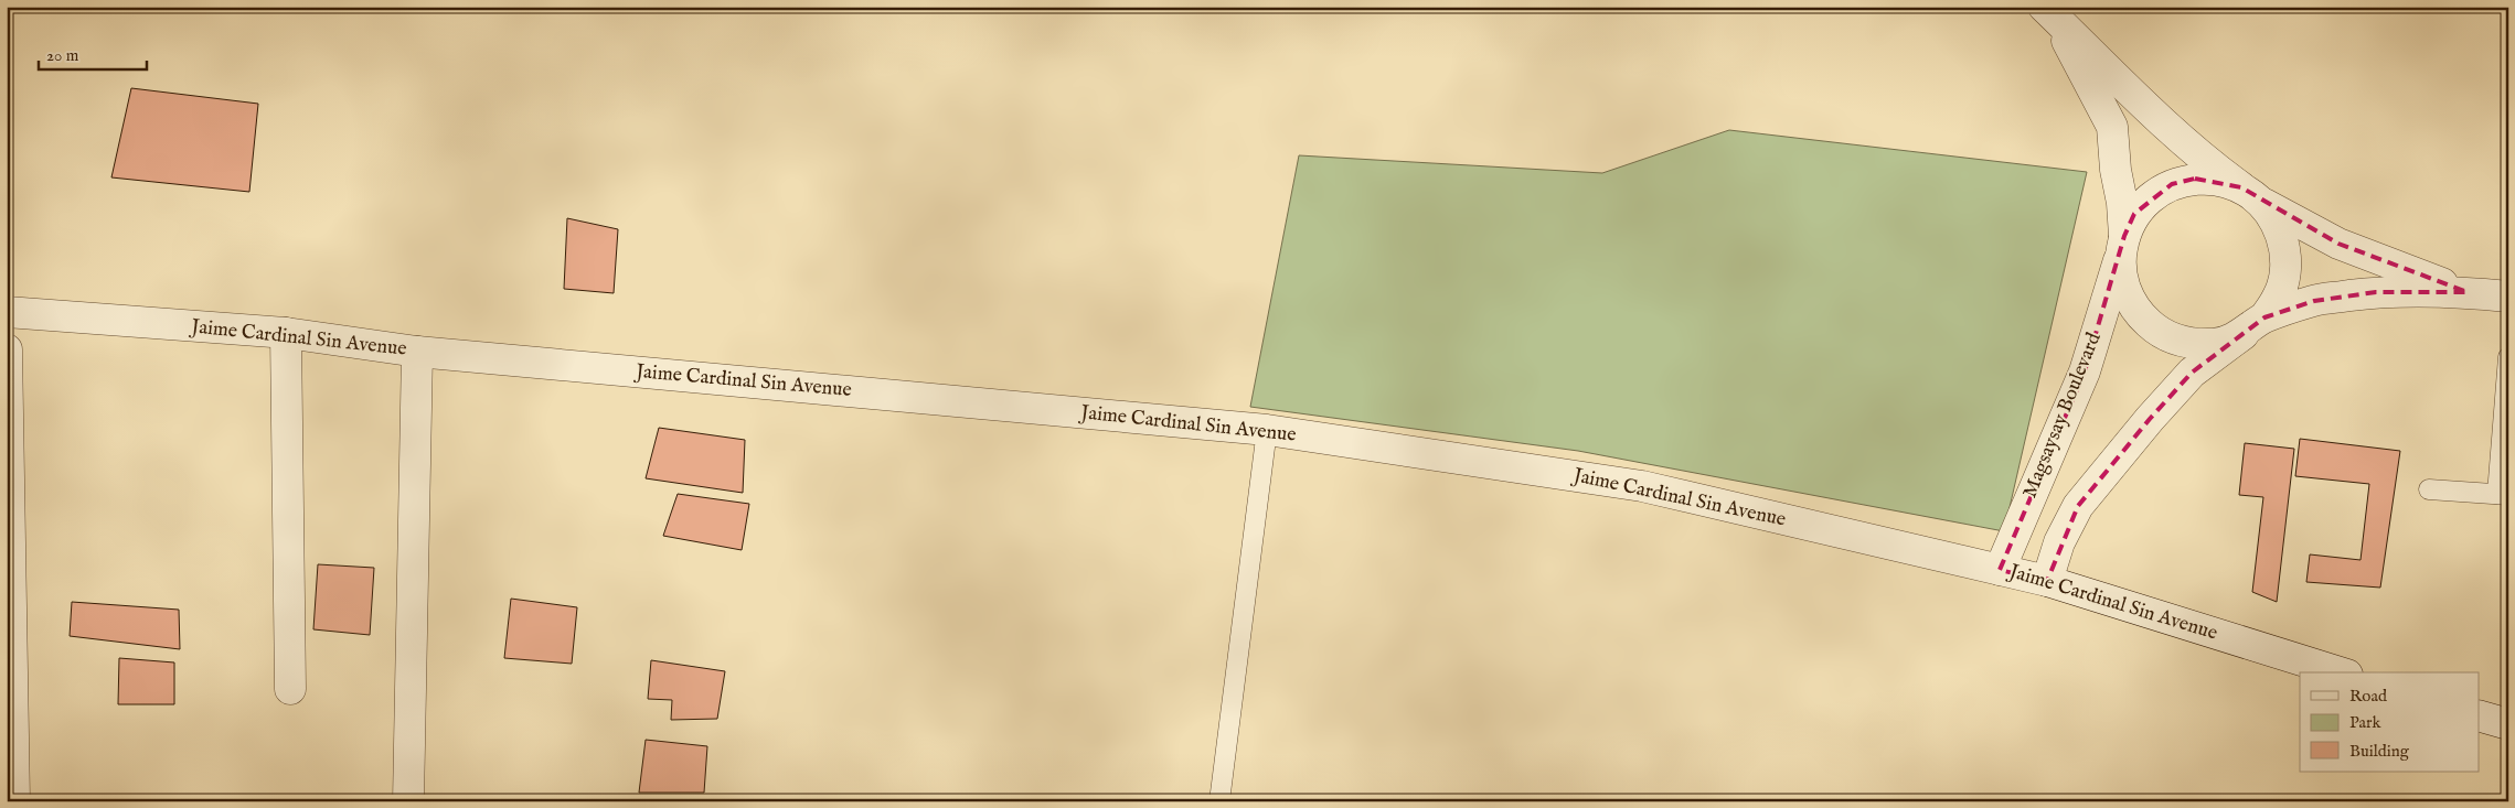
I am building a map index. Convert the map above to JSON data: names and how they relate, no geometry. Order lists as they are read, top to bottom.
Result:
{
  "streets": {
    "street": ["Jaime Cardinal Sin Avenue", "Magsaysay Boulevard"]
  },
  "crossings": [
    ["Jaime Cardinal Sin Avenue", "Magsaysay Boulevard"]
  ],
  "legend": ["Road", "Park", "Building"],
  "scale_bar": "20 m"
}
